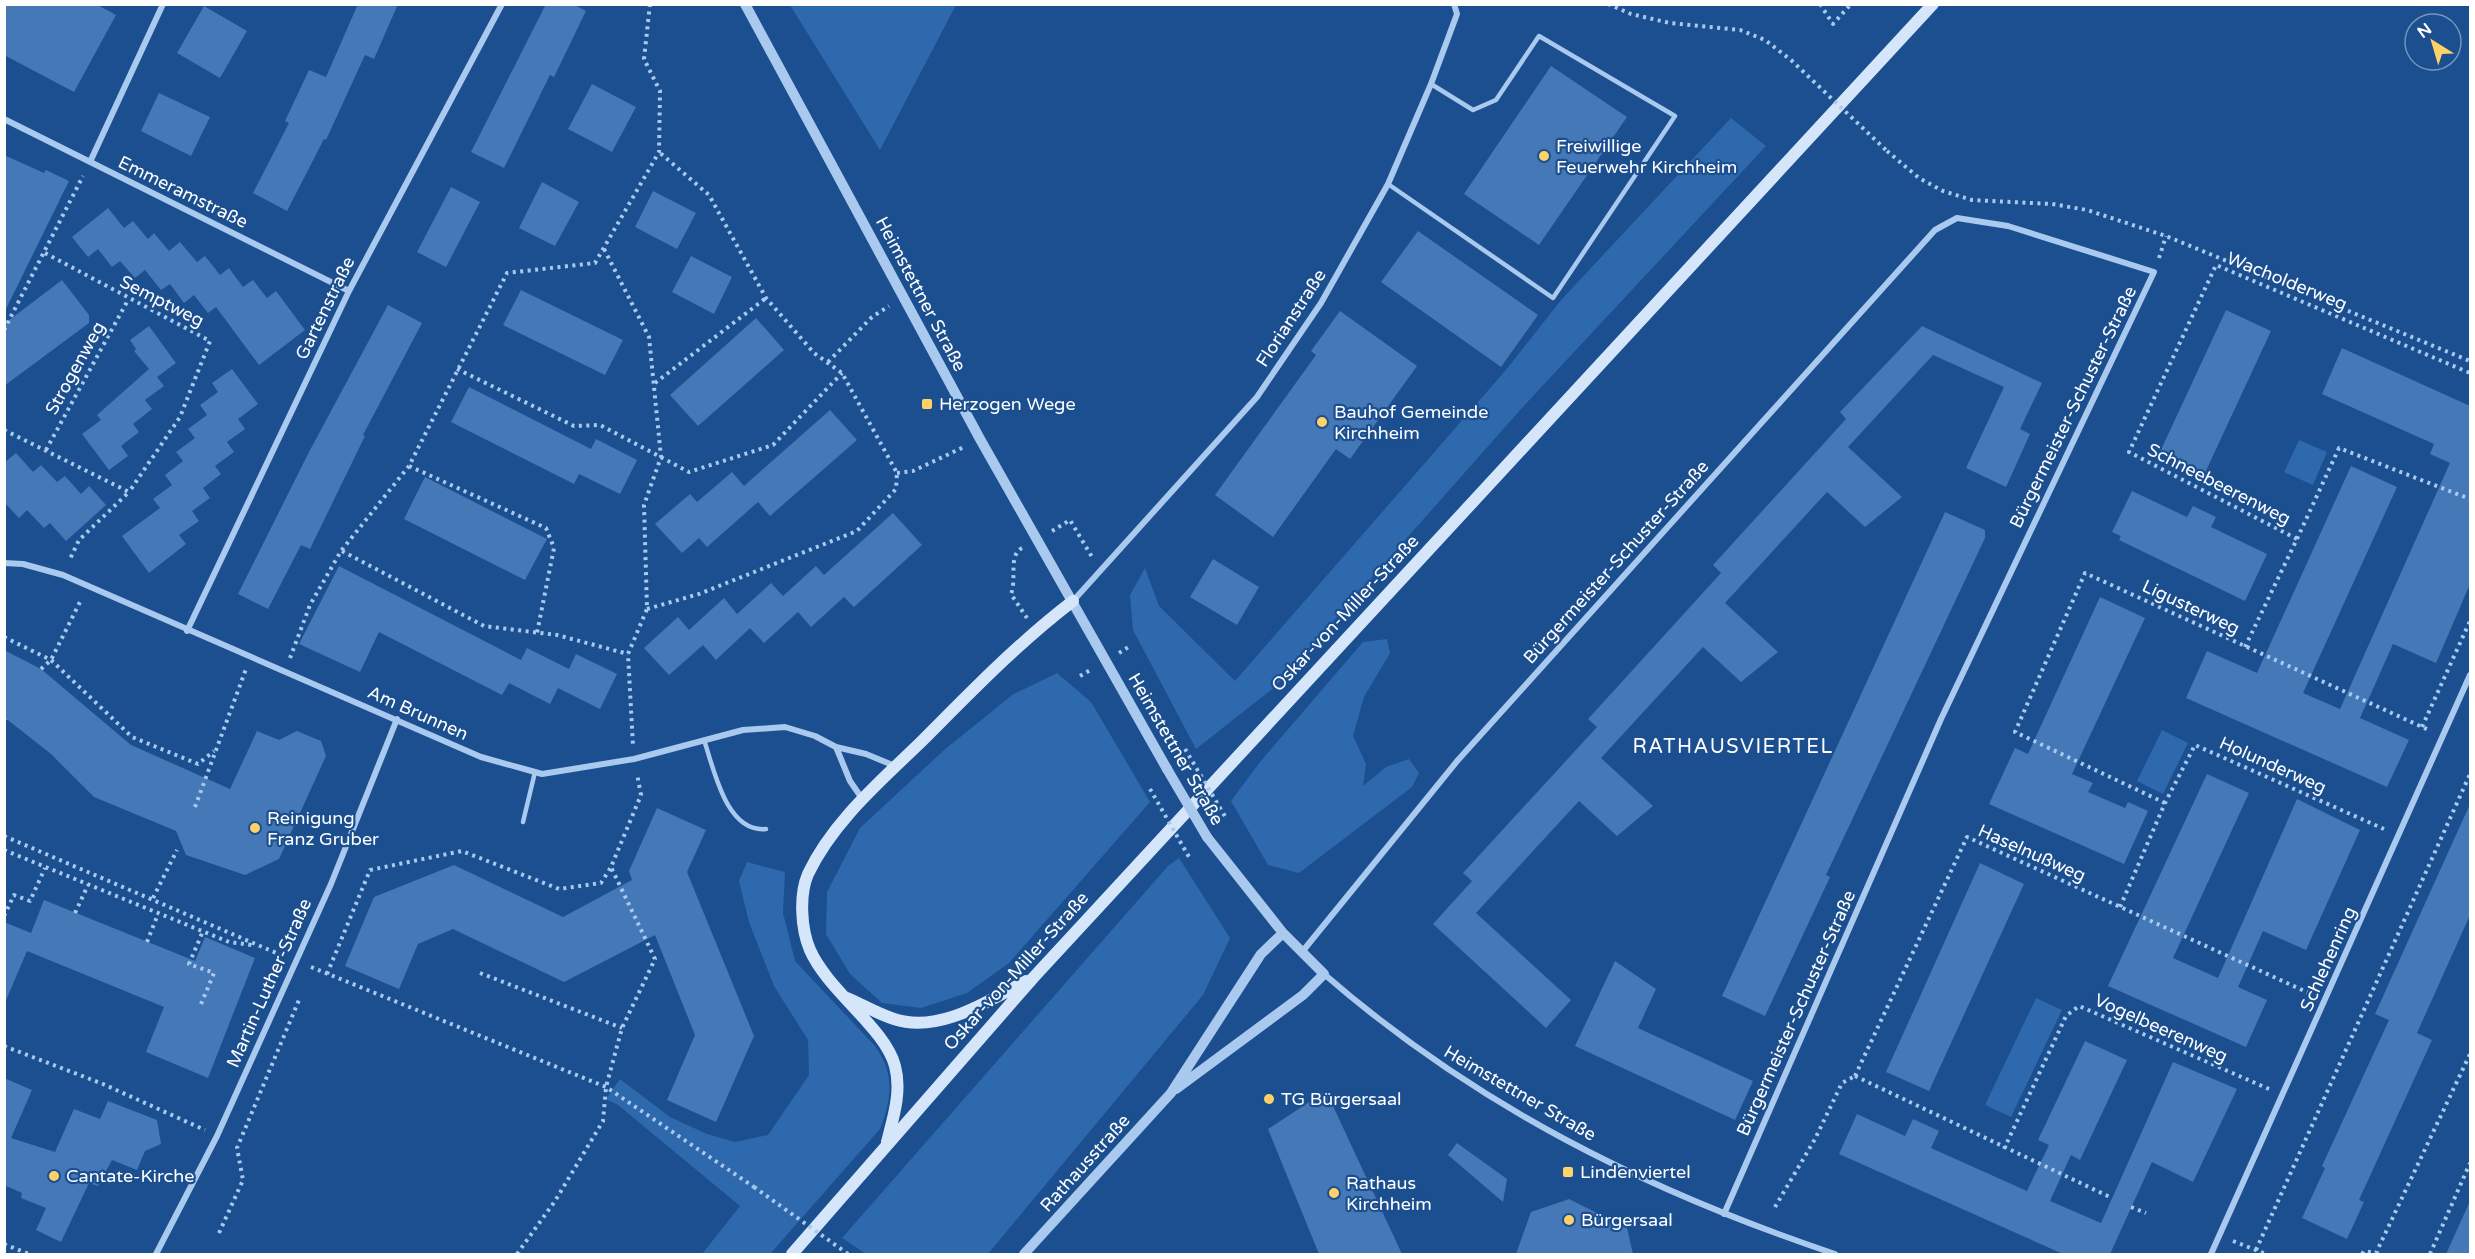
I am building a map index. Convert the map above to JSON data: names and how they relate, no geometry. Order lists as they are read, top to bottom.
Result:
{
  "streets": {
    "main road": ["Oskar-von-Miller-Straße"],
    "street": [
      "Emmeramstraße",
      "Heimstettner Straße",
      "Gartenstraße",
      "Florianstraße",
      "Bürgermeister-Schuster-Straße",
      "Am Brunnen",
      "Schlehenring",
      "Martin-Luther-Straße",
      "Rathausstraße"
    ],
    "path": [
      "Wacholderweg",
      "Semptweg",
      "Strogenweg",
      "Schneebeerenweg",
      "Ligusterweg",
      "Holunderweg",
      "Haselnußweg",
      "Vogelbeerenweg"
    ]
  },
  "crossings": [
    ["Emmeramstraße", "Gartenstraße"],
    ["Wacholderweg", "Schneebeerenweg"],
    ["Heimstettner Straße", "Florianstraße"],
    ["Heimstettner Straße", "Bürgermeister-Schuster-Straße"],
    ["Heimstettner Straße", "Rathausstraße"],
    ["Semptweg", "Strogenweg"],
    ["Semptweg", "Am Brunnen"],
    ["Gartenstraße", "Am Brunnen"],
    ["Schneebeerenweg", "Ligusterweg"],
    ["Ligusterweg", "Holunderweg"],
    ["Ligusterweg", "Schlehenring"],
    ["Am Brunnen", "Martin-Luther-Straße"],
    ["Holunderweg", "Haselnußweg"],
    ["Holunderweg", "Schlehenring"],
    ["Haselnußweg", "Schlehenring"],
    ["Schlehenring", "Vogelbeerenweg"]
  ],
  "districts": ["RATHAUSVIERTEL"],
  "places": {
    "other": [
      "Freiwillige Feuerwehr Kirchheim",
      "Bauhof Gemeinde Kirchheim",
      "Reinigung Franz Gruber",
      "TG Bürgersaal",
      "Cantate-Kirche",
      "Rathaus Kirchheim",
      "Bürgersaal"
    ],
    "transit": ["Herzogen Wege", "Lindenviertel"]
  },
  "north": "top left"
}
